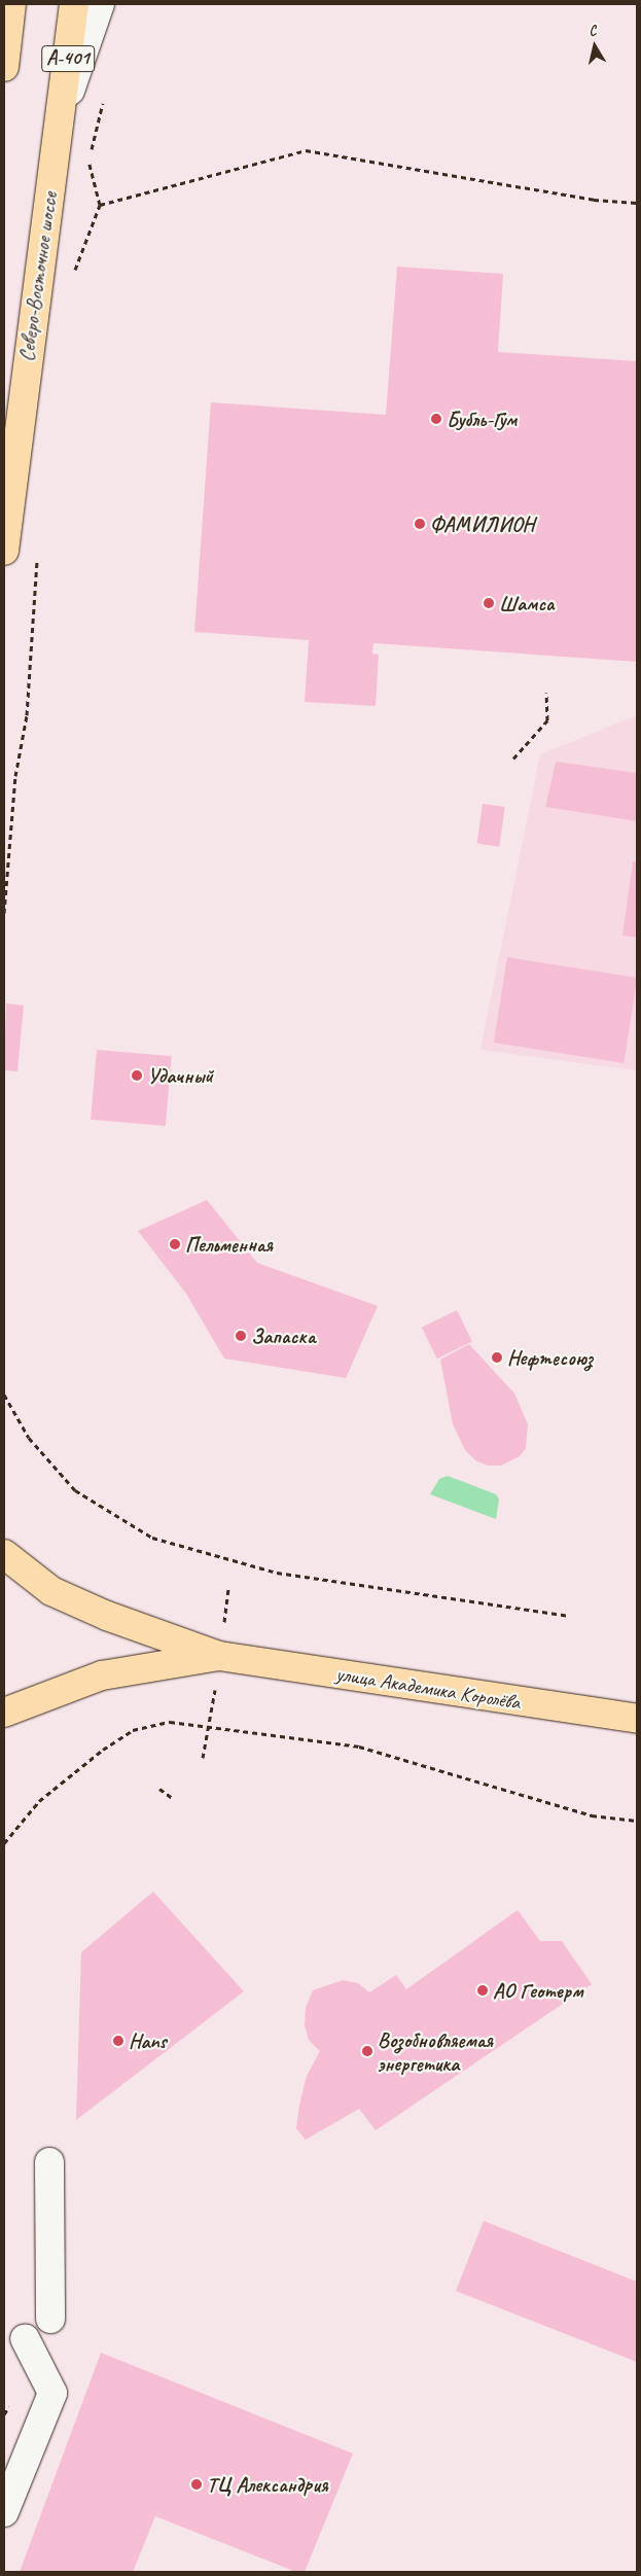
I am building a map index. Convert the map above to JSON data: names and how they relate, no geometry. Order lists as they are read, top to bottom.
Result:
{
  "streets": {
    "main road": ["А-401", "Северо-Восточное шоссе", "улица Академика Королёва"]
  },
  "places": [
    "Бубль-Гум",
    "ФАМИЛИОН",
    "Шамса",
    "Удачный",
    "Пельменная",
    "Запаска",
    "Нефтесоюз",
    "АО Геотерм",
    "Hans",
    "Возобновляемая энергетика",
    "ТЦ Александрия"
  ],
  "north": "top"
}
